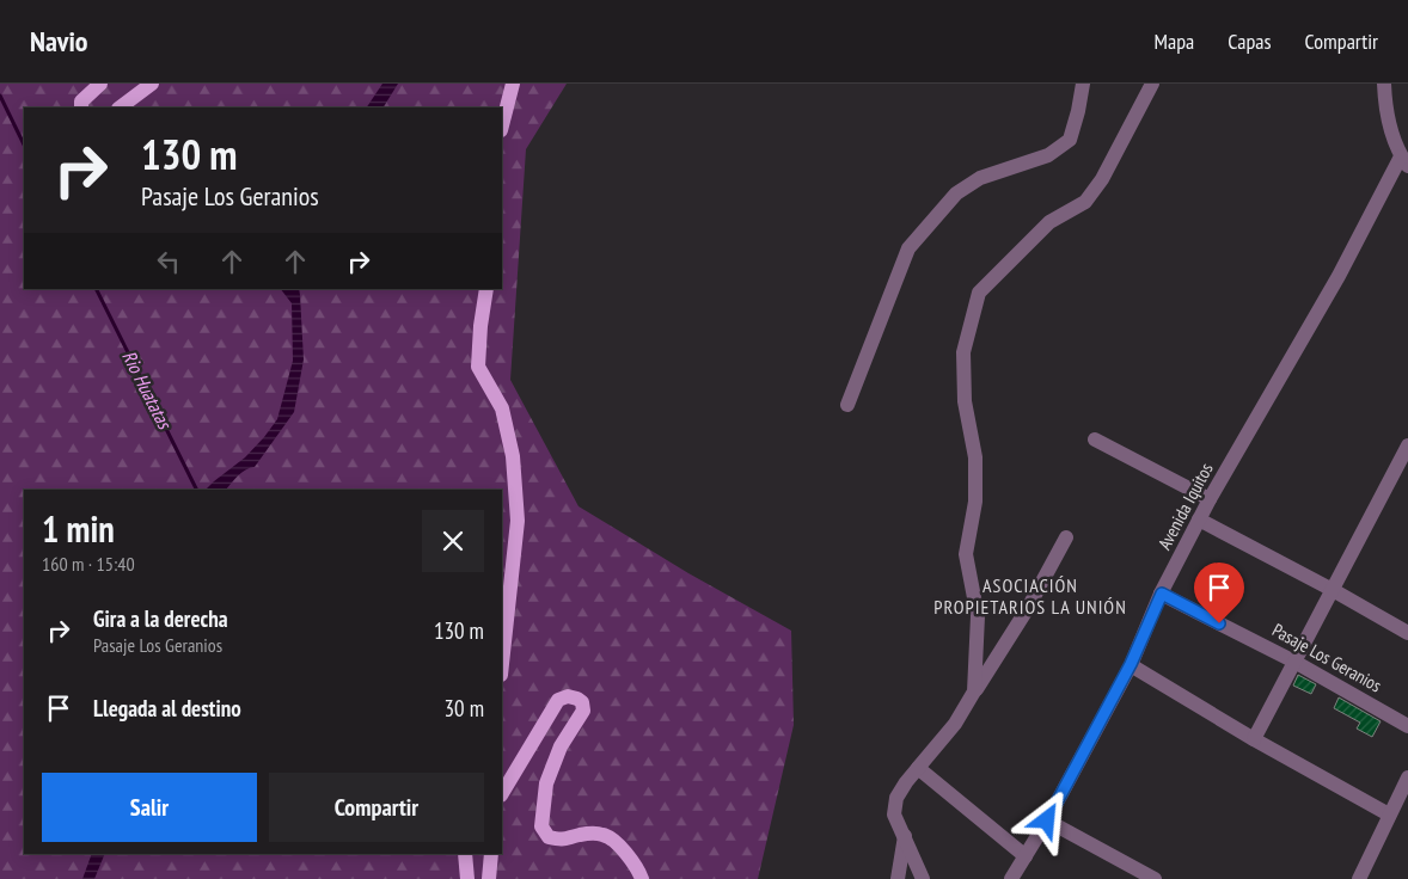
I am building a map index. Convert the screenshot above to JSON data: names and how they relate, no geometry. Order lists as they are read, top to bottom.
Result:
{
  "streets": {
    "street": ["Avenida Iquitos", "Pasaje Los Geranios"]
  },
  "crossings": [
    ["Avenida Iquitos", "Pasaje Los Geranios"]
  ],
  "districts": ["ASOCIACIÓN PROPIETARIOS LA UNIÓN"],
  "water": ["Rio Huatatas"],
  "page": {
    "header": "Navio",
    "nav": ["Mapa", "Capas", "Compartir"],
    "turn": ["130 m", "Pasaje Los Geranios"],
    "heading": ["1 min", "160 m · 15:40"],
    "list": [
      {
        "name": "Gira a la derecha",
        "note": "Pasaje Los Geranios",
        "value": "130 m"
      },
      {
        "name": "Llegada al destino",
        "value": "30 m"
      }
    ],
    "buttons": ["Salir", "Compartir"]
  }
}
